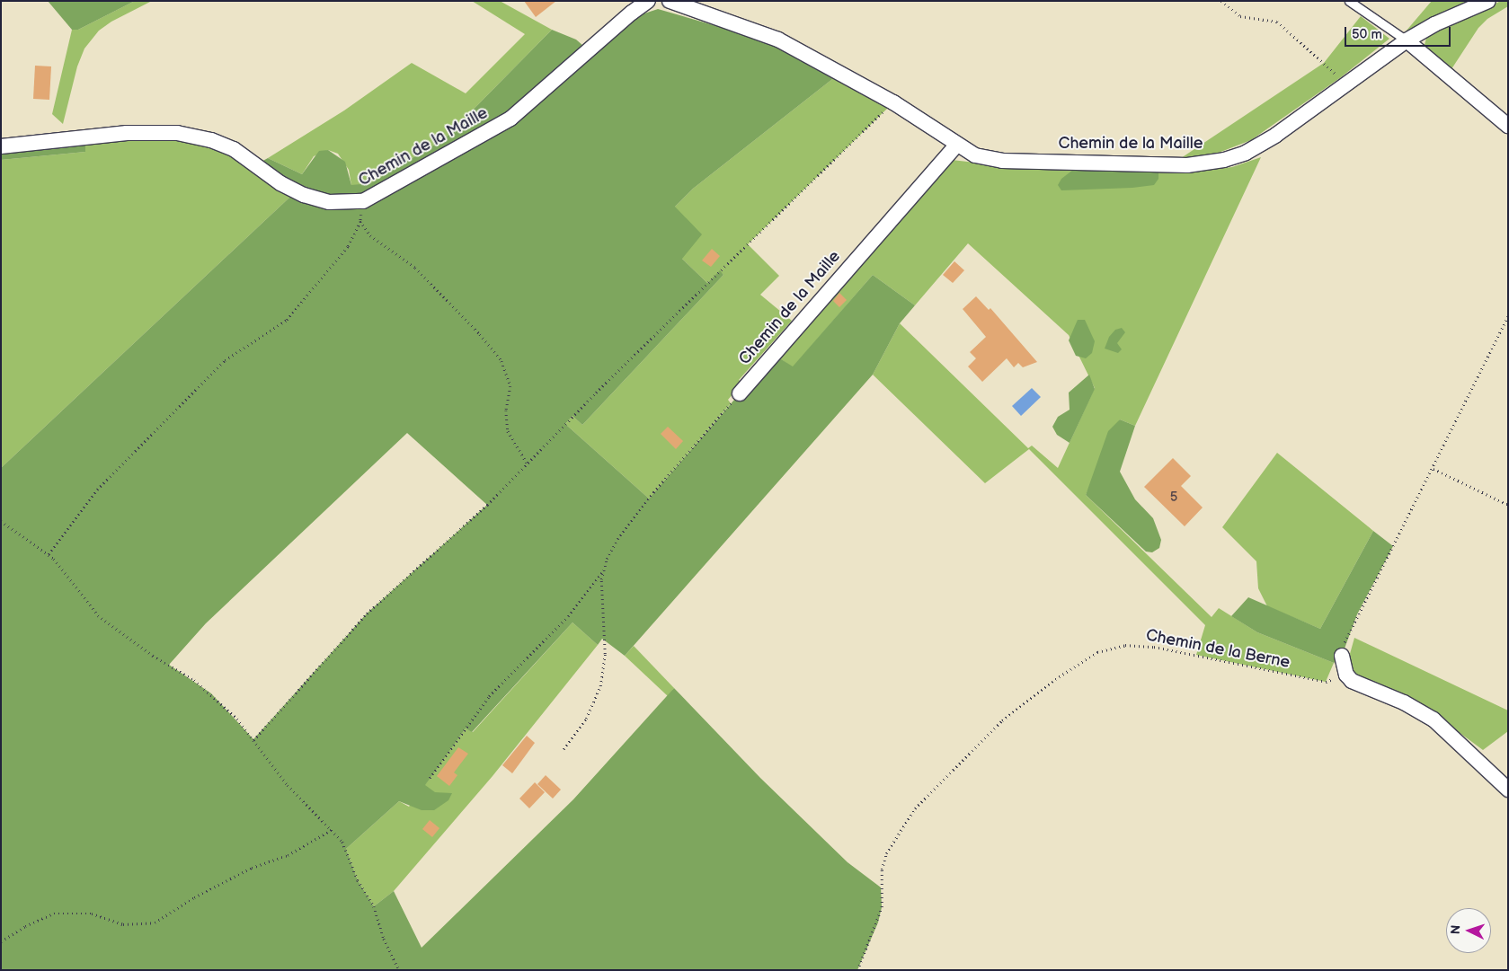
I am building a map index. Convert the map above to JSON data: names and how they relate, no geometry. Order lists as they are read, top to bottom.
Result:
{
  "streets": {
    "street": ["Chemin de la Maille"],
    "path": ["Chemin de la Berne"]
  },
  "house_numbers": ["5"],
  "scale_bar": "50 m",
  "north": "left"
}
